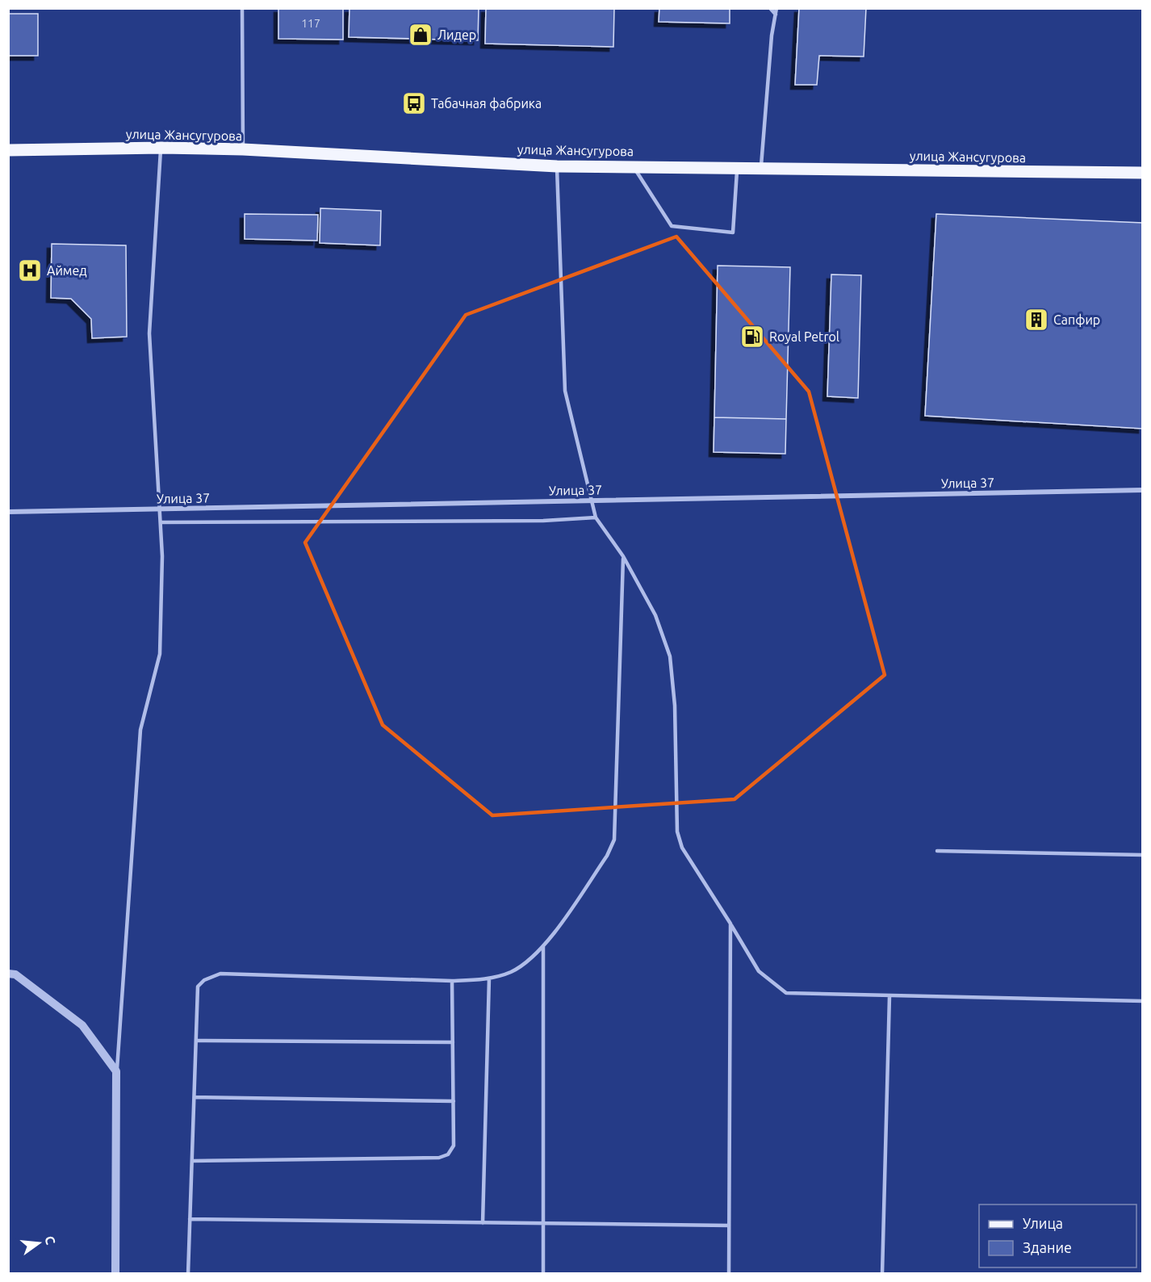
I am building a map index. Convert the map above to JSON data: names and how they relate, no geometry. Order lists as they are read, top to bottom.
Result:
{
  "streets": {
    "main road": ["улица Жансугурова"],
    "street": ["Улица 37"]
  },
  "places": {
    "shop": ["Лидер"],
    "bus stop": ["Табачная фабрика"],
    "hospital": ["Аймед"],
    "building": ["Сапфир"],
    "fuel station": ["Royal Petrol"]
  },
  "house_numbers": ["117"],
  "legend": ["Улица", "Здание"],
  "north": "right"
}
